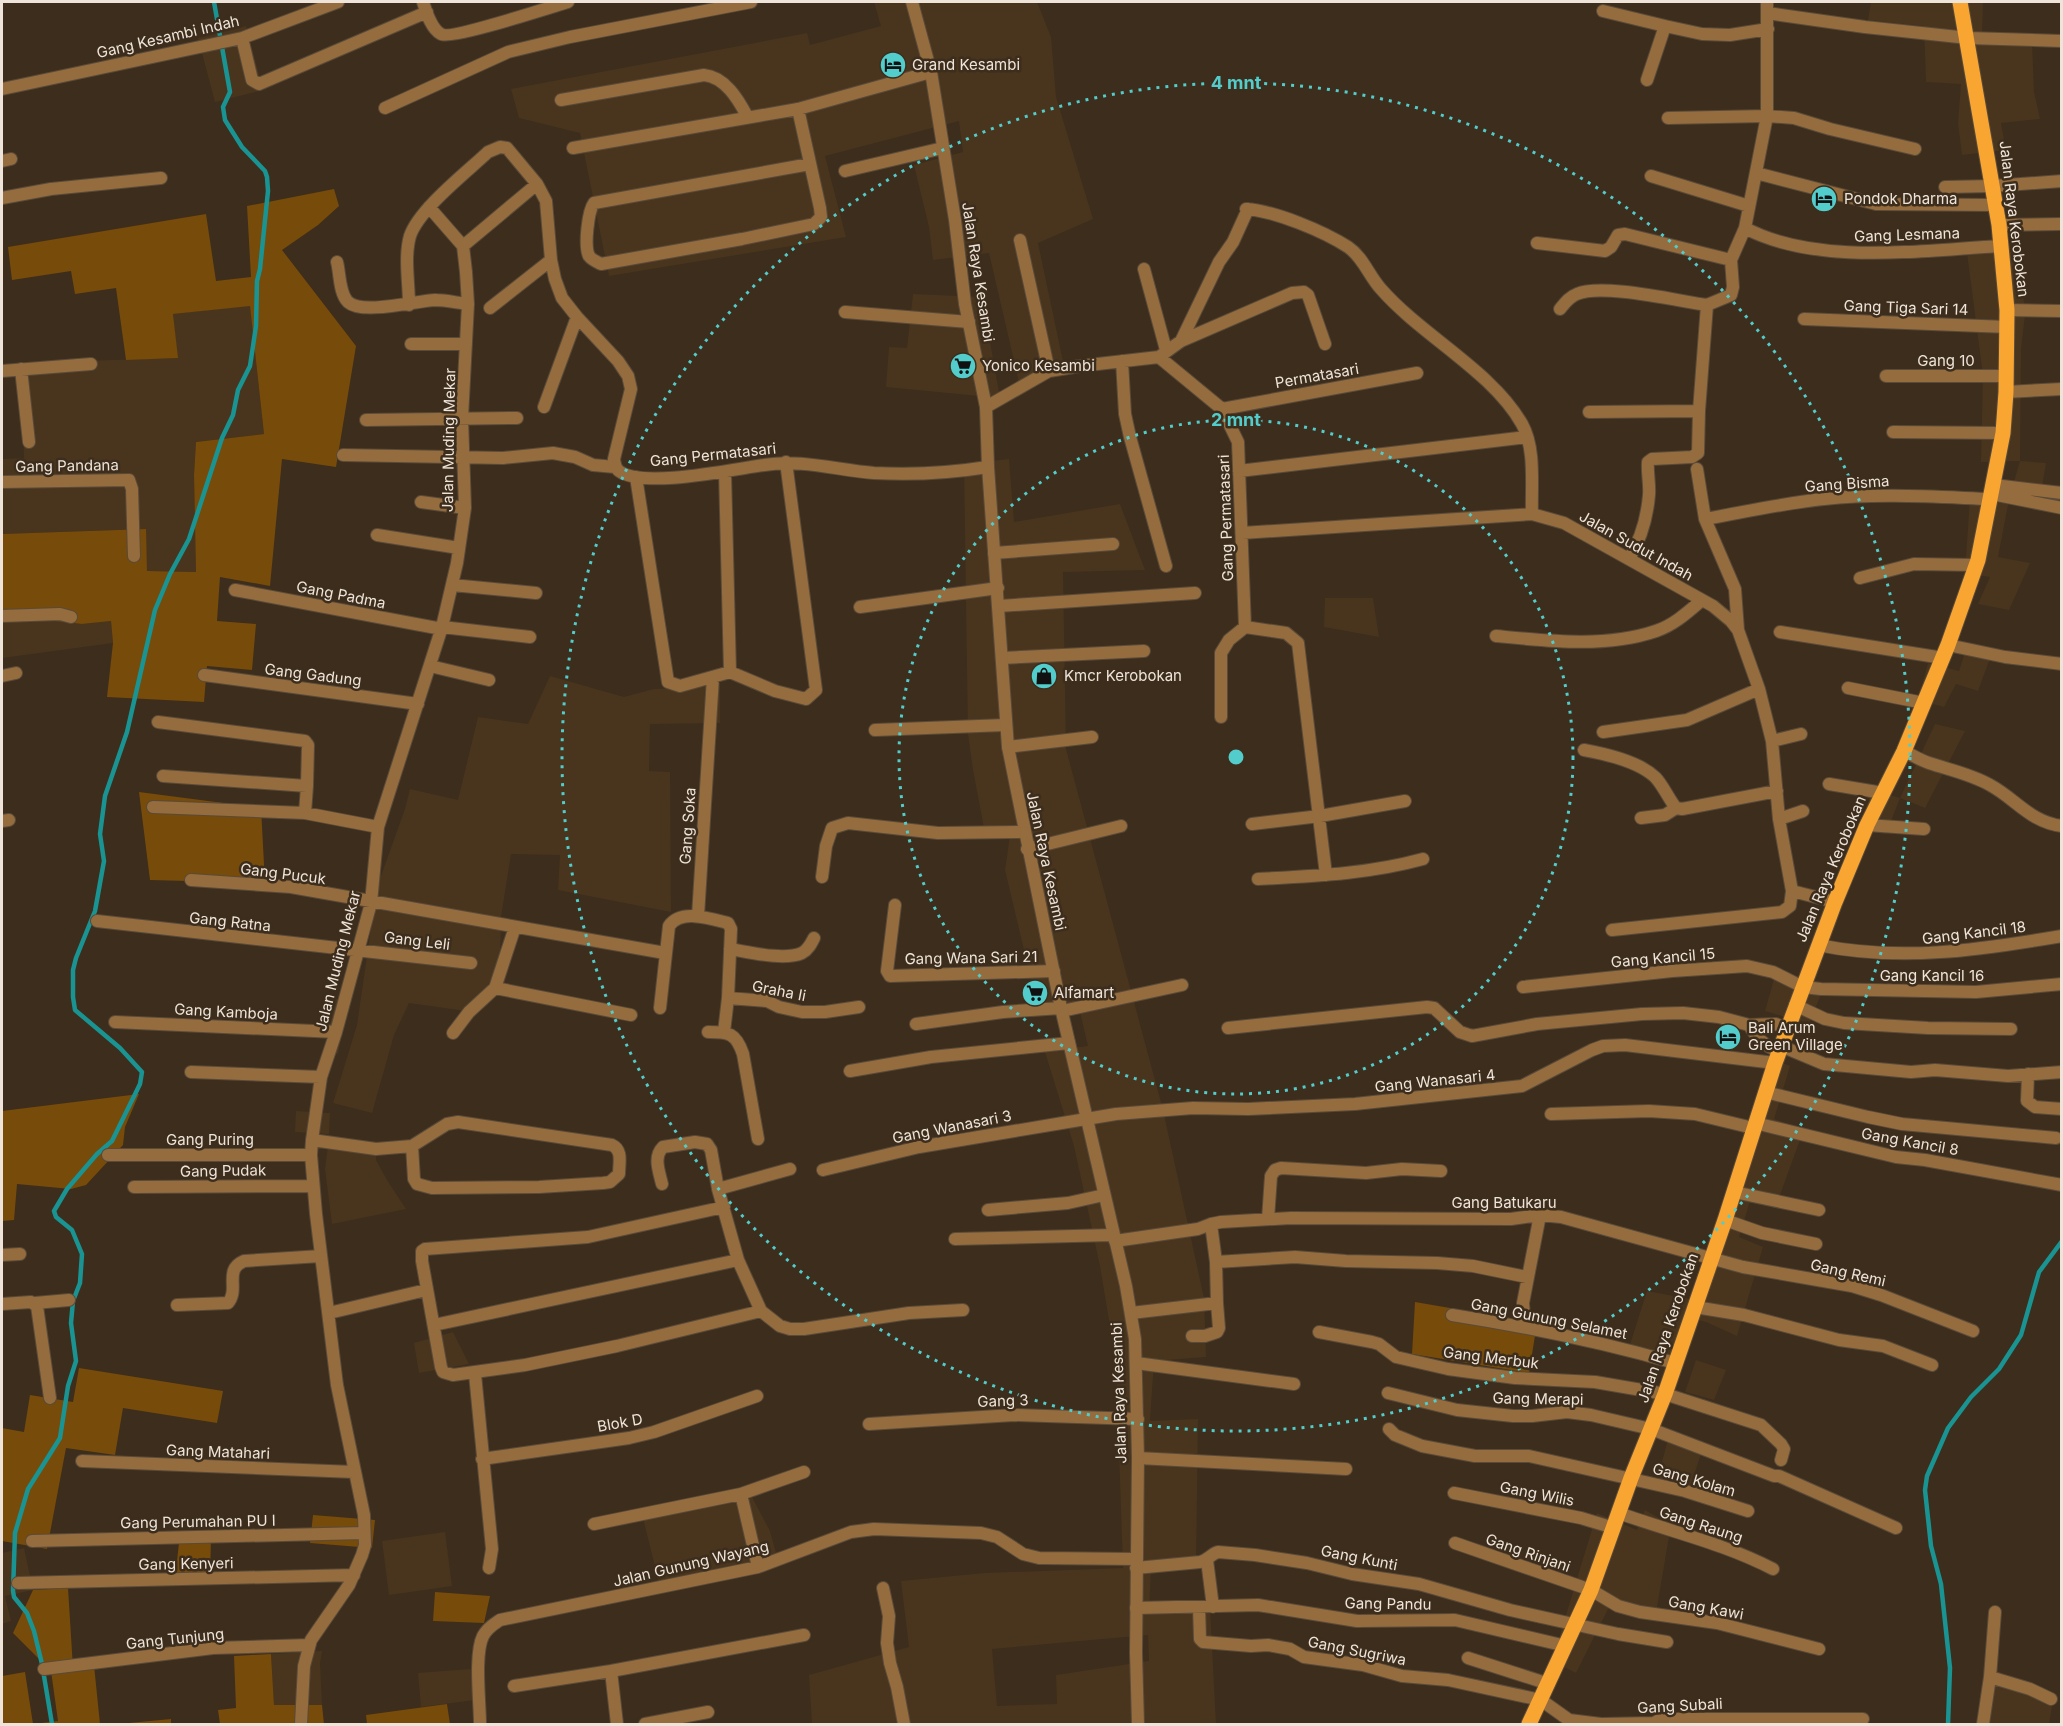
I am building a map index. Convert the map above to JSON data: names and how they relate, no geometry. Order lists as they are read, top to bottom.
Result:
{
  "streets": {
    "main road": ["Jalan Raya Kerobokan"],
    "street": [
      "Gang Kesambi Indah",
      "Gang Lesmana",
      "Jalan Raya Kesambi",
      "Gang Tiga Sari 14",
      "Gang 10",
      "Permatasari",
      "Jalan Muding Mekar",
      "Gang Permatasari",
      "Gang Pandana",
      "Gang Bisma",
      "Jalan Sudut Indah",
      "Gang Padma",
      "Gang Gadung",
      "Gang Soka",
      "Gang Pucuk",
      "Gang Ratna",
      "Gang Kancil 18",
      "Gang Leli",
      "Gang Wana Sari 21",
      "Gang Kancil 15",
      "Gang Kancil 16",
      "Graha Ii",
      "Gang Kamboja",
      "Gang Wanasari 4",
      "Gang Wanasari 3",
      "Gang Puring",
      "Gang Kancil 8",
      "Gang Pudak",
      "Gang Batukaru",
      "Gang Remi",
      "Gang Gunung Selamet",
      "Gang Merbuk",
      "Gang Merapi",
      "Gang 3",
      "Blok D",
      "Gang Matahari",
      "Gang Kolam",
      "Gang Wilis",
      "Gang Perumahan PU I",
      "Gang Raung",
      "Gang Rinjani",
      "Gang Kunti",
      "Gang Kenyeri",
      "Jalan Gunung Wayang",
      "Gang Pandu",
      "Gang Kawi",
      "Gang Tunjung",
      "Gang Sugriwa",
      "Gang Subali"
    ]
  },
  "crossings": [
    ["Jalan Raya Kerobokan", "Gang Lesmana"],
    ["Jalan Raya Kerobokan", "Gang Tiga Sari 14"],
    ["Jalan Raya Kerobokan", "Gang 10"],
    ["Jalan Raya Kerobokan", "Gang Bisma"],
    ["Jalan Raya Kerobokan", "Gang Kancil 18"],
    ["Jalan Raya Kerobokan", "Gang Kancil 15"],
    ["Jalan Raya Kerobokan", "Gang Kancil 16"],
    ["Jalan Raya Kerobokan", "Gang Wanasari 4"],
    ["Jalan Raya Kerobokan", "Gang Kancil 8"],
    ["Jalan Raya Kerobokan", "Gang Batukaru"],
    ["Jalan Raya Kerobokan", "Gang Remi"],
    ["Jalan Raya Kerobokan", "Gang Gunung Selamet"],
    ["Jalan Raya Kerobokan", "Gang Merbuk"],
    ["Jalan Raya Kerobokan", "Gang Merapi"],
    ["Jalan Raya Kerobokan", "Gang Kolam"],
    ["Jalan Raya Kerobokan", "Gang Wilis"],
    ["Jalan Raya Kerobokan", "Gang Raung"],
    ["Jalan Raya Kerobokan", "Gang Rinjani"],
    ["Jalan Raya Kerobokan", "Gang Kunti"],
    ["Jalan Raya Kerobokan", "Gang Pandu"],
    ["Jalan Raya Kerobokan", "Gang Kawi"],
    ["Jalan Raya Kerobokan", "Gang Sugriwa"],
    ["Jalan Raya Kerobokan", "Gang Subali"],
    ["Jalan Raya Kesambi", "Gang Permatasari"],
    ["Jalan Raya Kesambi", "Gang Wana Sari 21"],
    ["Jalan Raya Kesambi", "Gang Wanasari 4"],
    ["Jalan Raya Kesambi", "Gang Wanasari 3"],
    ["Jalan Raya Kesambi", "Gang Batukaru"],
    ["Jalan Raya Kesambi", "Gang 3"],
    ["Jalan Raya Kesambi", "Gang Kunti"],
    ["Jalan Raya Kesambi", "Jalan Gunung Wayang"],
    ["Jalan Raya Kesambi", "Gang Pandu"],
    ["Permatasari", "Gang Permatasari"],
    ["Jalan Muding Mekar", "Gang Permatasari"],
    ["Jalan Muding Mekar", "Gang Padma"],
    ["Jalan Muding Mekar", "Gang Gadung"],
    ["Jalan Muding Mekar", "Gang Pucuk"],
    ["Jalan Muding Mekar", "Gang Ratna"],
    ["Jalan Muding Mekar", "Gang Leli"],
    ["Jalan Muding Mekar", "Gang Kamboja"],
    ["Jalan Muding Mekar", "Gang Puring"],
    ["Jalan Muding Mekar", "Gang Pudak"],
    ["Jalan Muding Mekar", "Gang Matahari"],
    ["Jalan Muding Mekar", "Gang Perumahan PU I"],
    ["Jalan Muding Mekar", "Gang Kenyeri"],
    ["Jalan Muding Mekar", "Gang Tunjung"],
    ["Gang Permatasari", "Jalan Sudut Indah"],
    ["Gang Soka", "Graha Ii"],
    ["Gang Ratna", "Gang Leli"],
    ["Gang Kancil 15", "Gang Kancil 16"],
    ["Gang Wanasari 4", "Gang Wanasari 3"],
    ["Gang Batukaru", "Gang Remi"],
    ["Gang Rinjani", "Gang Kawi"],
    ["Gang Kunti", "Jalan Gunung Wayang"],
    ["Gang Pandu", "Gang Sugriwa"],
    ["Gang Sugriwa", "Gang Subali"]
  ],
  "places": {
    "hotel": ["Grand Kesambi", "Pondok Dharma", "Bali Arum Green Village"],
    "supermarket": ["Yonico Kesambi", "Alfamart"],
    "shop": ["Kmcr Kerobokan"]
  },
  "rings": ["4 mnt", "2 mnt"]
}
